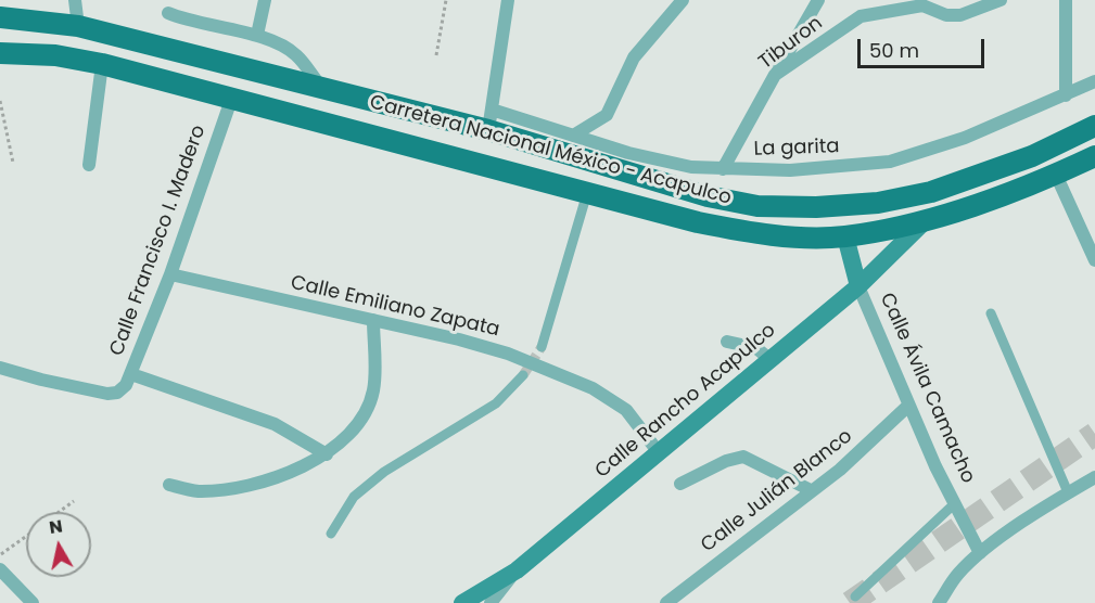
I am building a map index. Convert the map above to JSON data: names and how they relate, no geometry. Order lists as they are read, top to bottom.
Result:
{
  "streets": {
    "main road": ["Carretera Nacional México - Acapulco", "Calle Ávila Camacho", "Calle Rancho Acapulco"],
    "street": [
      "Tiburon",
      "La garita",
      "Calle Francisco I. Madero",
      "Calle Emiliano Zapata",
      "Calle Julián Blanco"
    ]
  },
  "crossings": [
    ["Tiburon", "La garita"],
    ["La garita", "Carretera Nacional México - Acapulco"],
    ["Carretera Nacional México - Acapulco", "Calle Francisco I. Madero"],
    ["Carretera Nacional México - Acapulco", "Calle Ávila Camacho"],
    ["Carretera Nacional México - Acapulco", "Calle Rancho Acapulco"],
    ["Calle Francisco I. Madero", "Calle Emiliano Zapata"],
    ["Calle Emiliano Zapata", "Calle Rancho Acapulco"],
    ["Calle Ávila Camacho", "Calle Rancho Acapulco"],
    ["Calle Ávila Camacho", "Calle Julián Blanco"]
  ],
  "scale_bar": "50 m",
  "north": "top"
}
